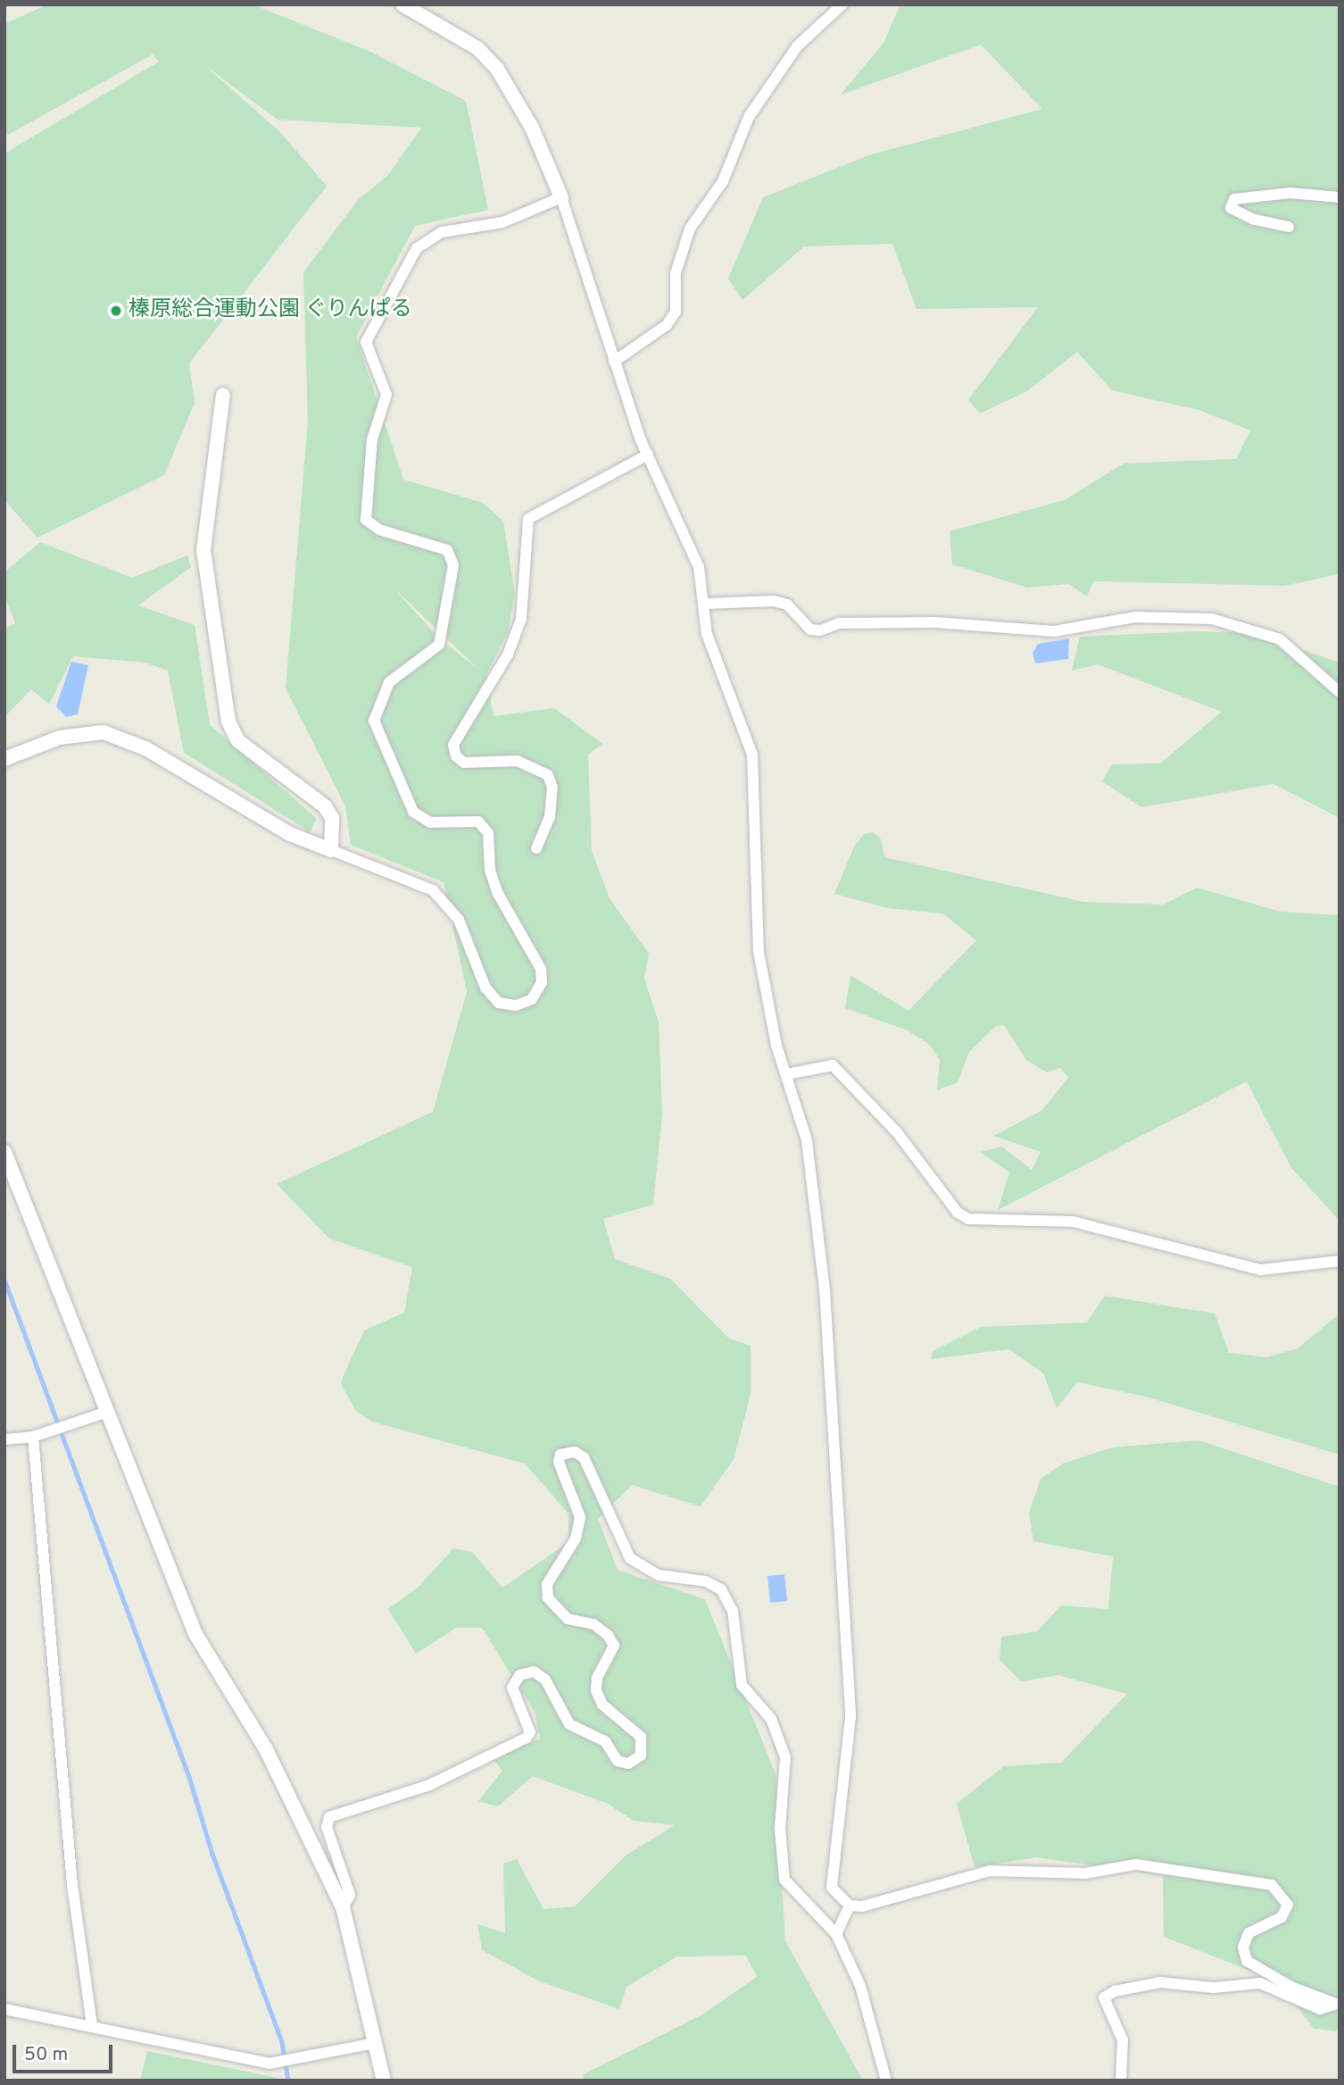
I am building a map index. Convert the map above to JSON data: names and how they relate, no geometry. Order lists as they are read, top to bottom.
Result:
{
  "places": ["榛原総合運動公園 ぐりんぱる"],
  "scale_bar": "50 m"
}
